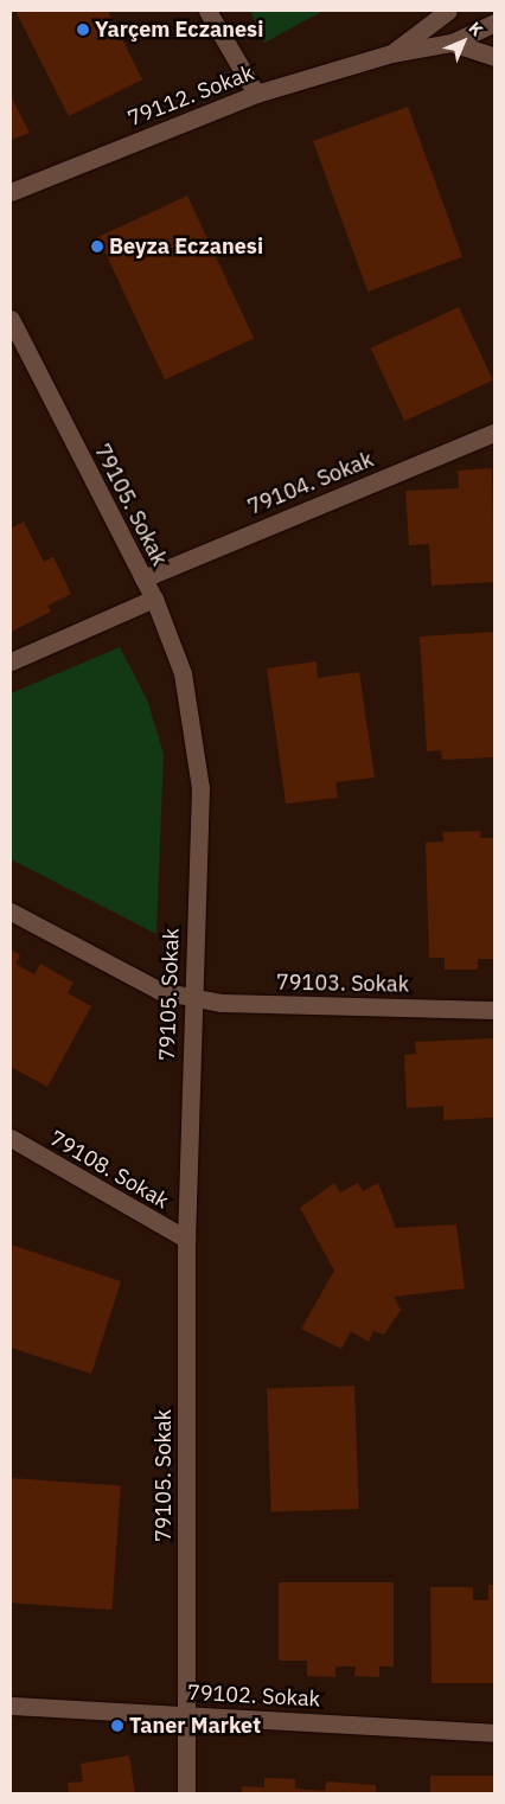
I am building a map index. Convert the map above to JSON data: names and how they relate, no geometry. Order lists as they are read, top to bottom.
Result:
{
  "streets": {
    "street": [
      "79112. Sokak",
      "79104. Sokak",
      "79105. Sokak",
      "79103. Sokak",
      "79108. Sokak",
      "79102. Sokak"
    ]
  },
  "crossings": [
    ["79104. Sokak", "79105. Sokak"],
    ["79105. Sokak", "79103. Sokak"],
    ["79105. Sokak", "79108. Sokak"],
    ["79105. Sokak", "79102. Sokak"]
  ],
  "places": ["Yarçem Eczanesi", "Beyza Eczanesi", "Taner Market"],
  "north": "top right"
}
